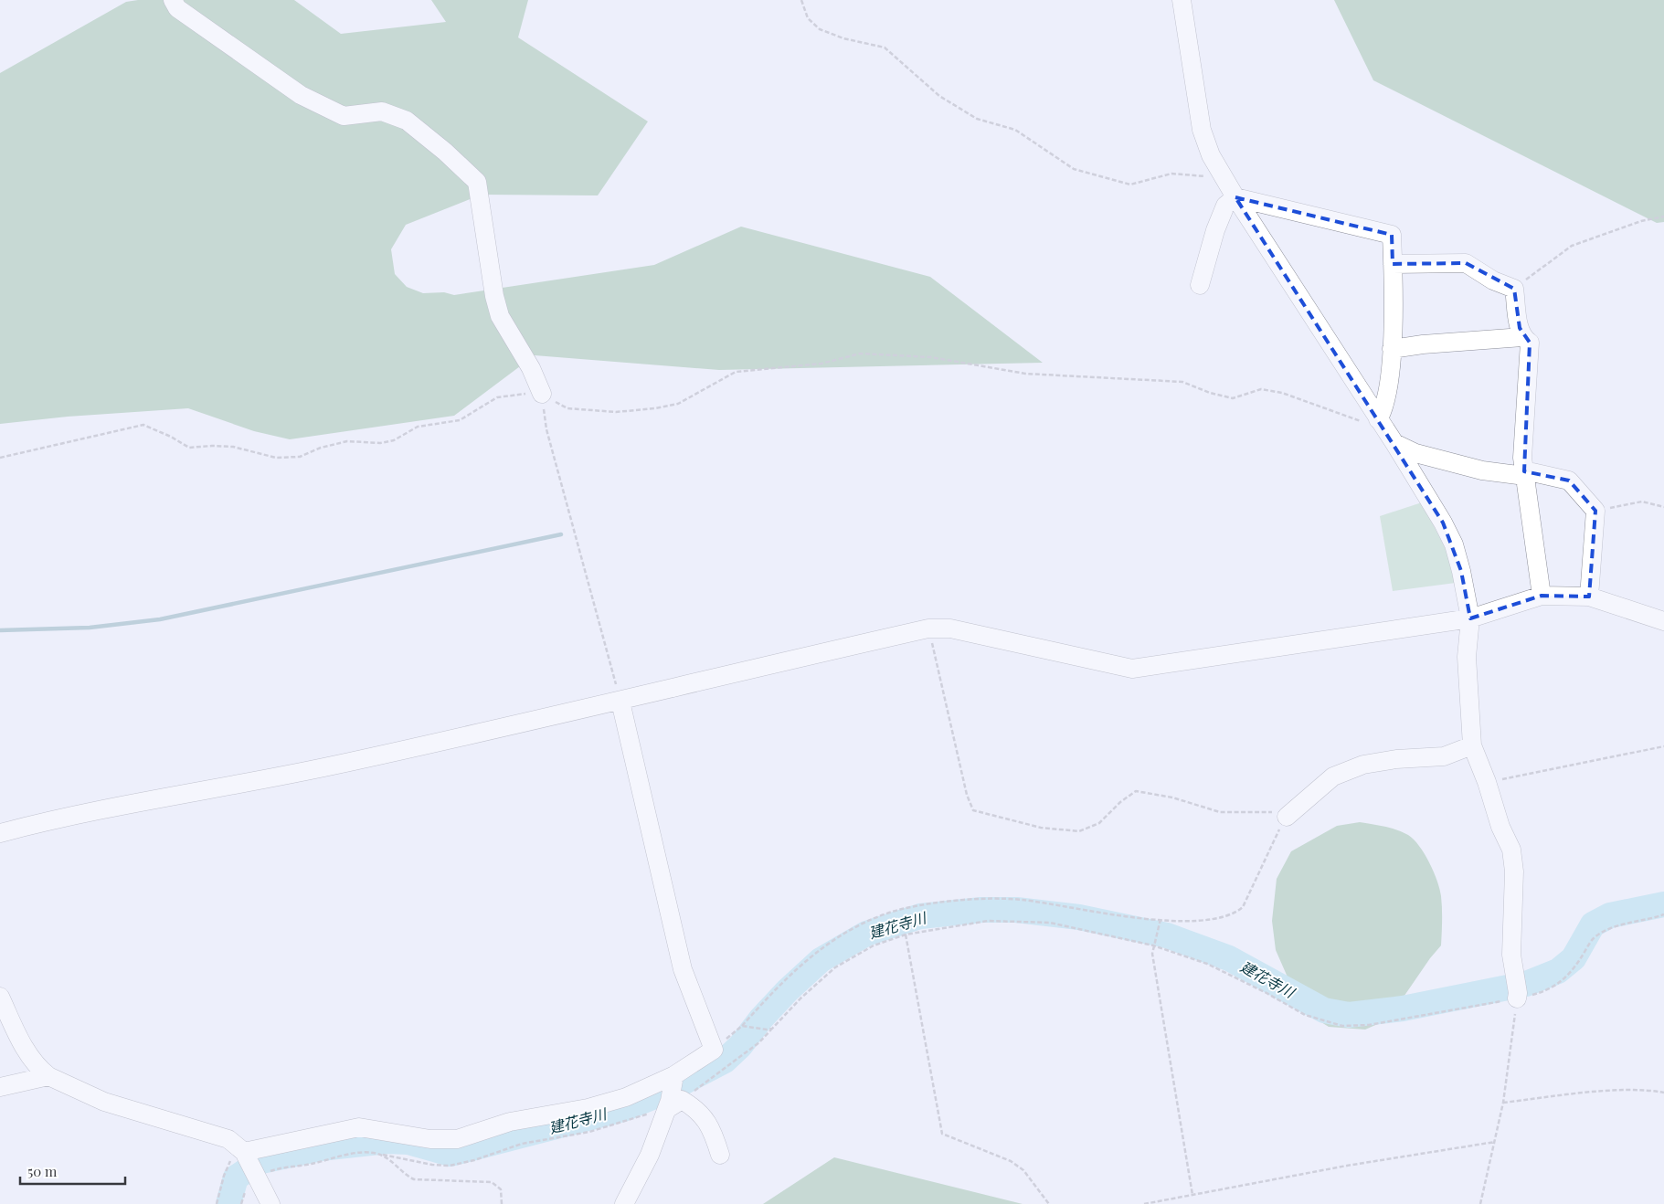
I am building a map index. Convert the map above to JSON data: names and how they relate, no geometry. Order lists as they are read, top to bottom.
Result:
{
  "water": ["建花寺川"],
  "scale_bar": "50 m"
}
